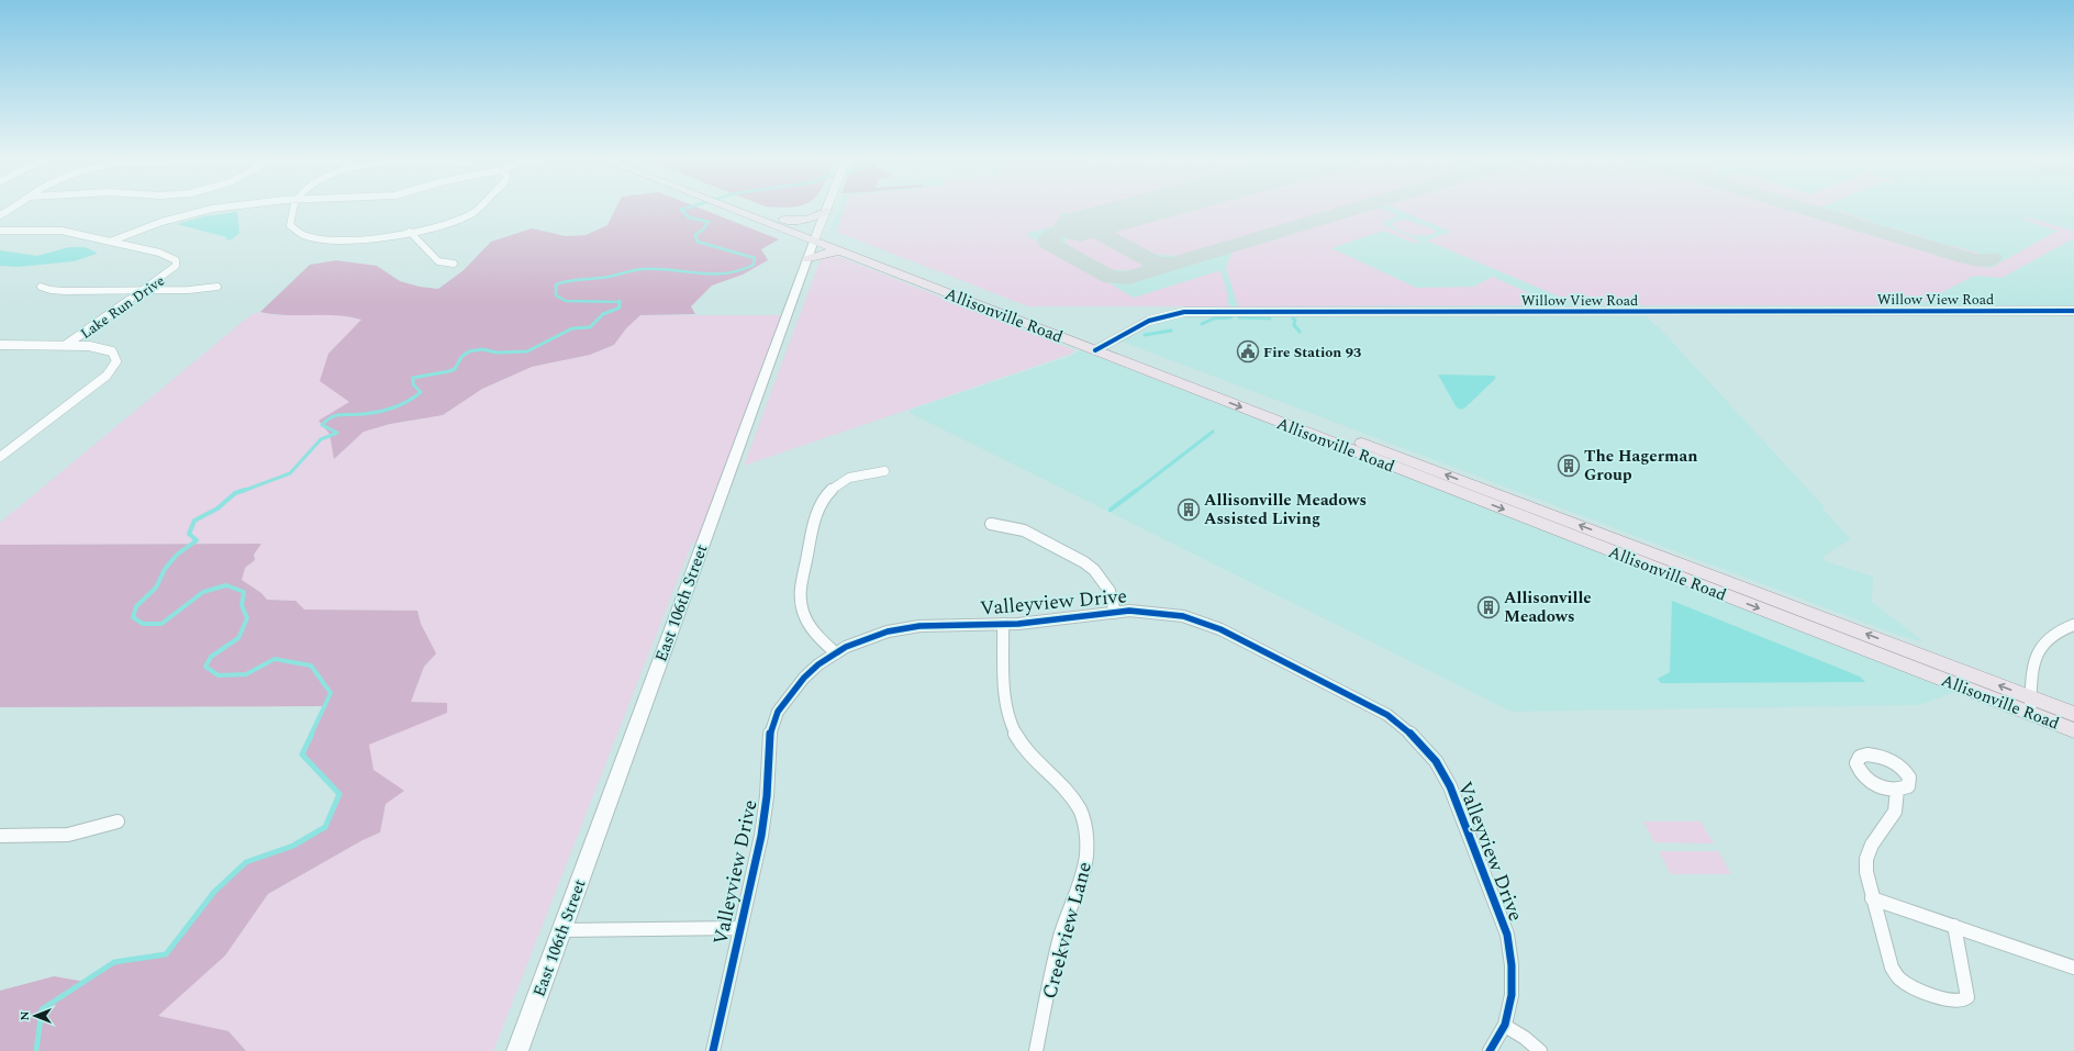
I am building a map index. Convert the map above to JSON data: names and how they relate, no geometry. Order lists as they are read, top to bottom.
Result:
{
  "streets": {
    "main road": ["Allisonville Road", "East 106th Street"],
    "street": [
      "Willow View Road",
      "Lake Run Drive",
      "Valleyview Drive",
      "Creekview Lane"
    ]
  },
  "crossings": [
    ["Willow View Road", "Allisonville Road"],
    ["Allisonville Road", "East 106th Street"],
    ["Valleyview Drive", "Creekview Lane"]
  ],
  "places": {
    "public building": ["Fire Station 93"],
    "building": ["The Hagerman Group", "Allisonville Meadows Assisted Living", "Allisonville Meadows"]
  },
  "north": "left"
}
